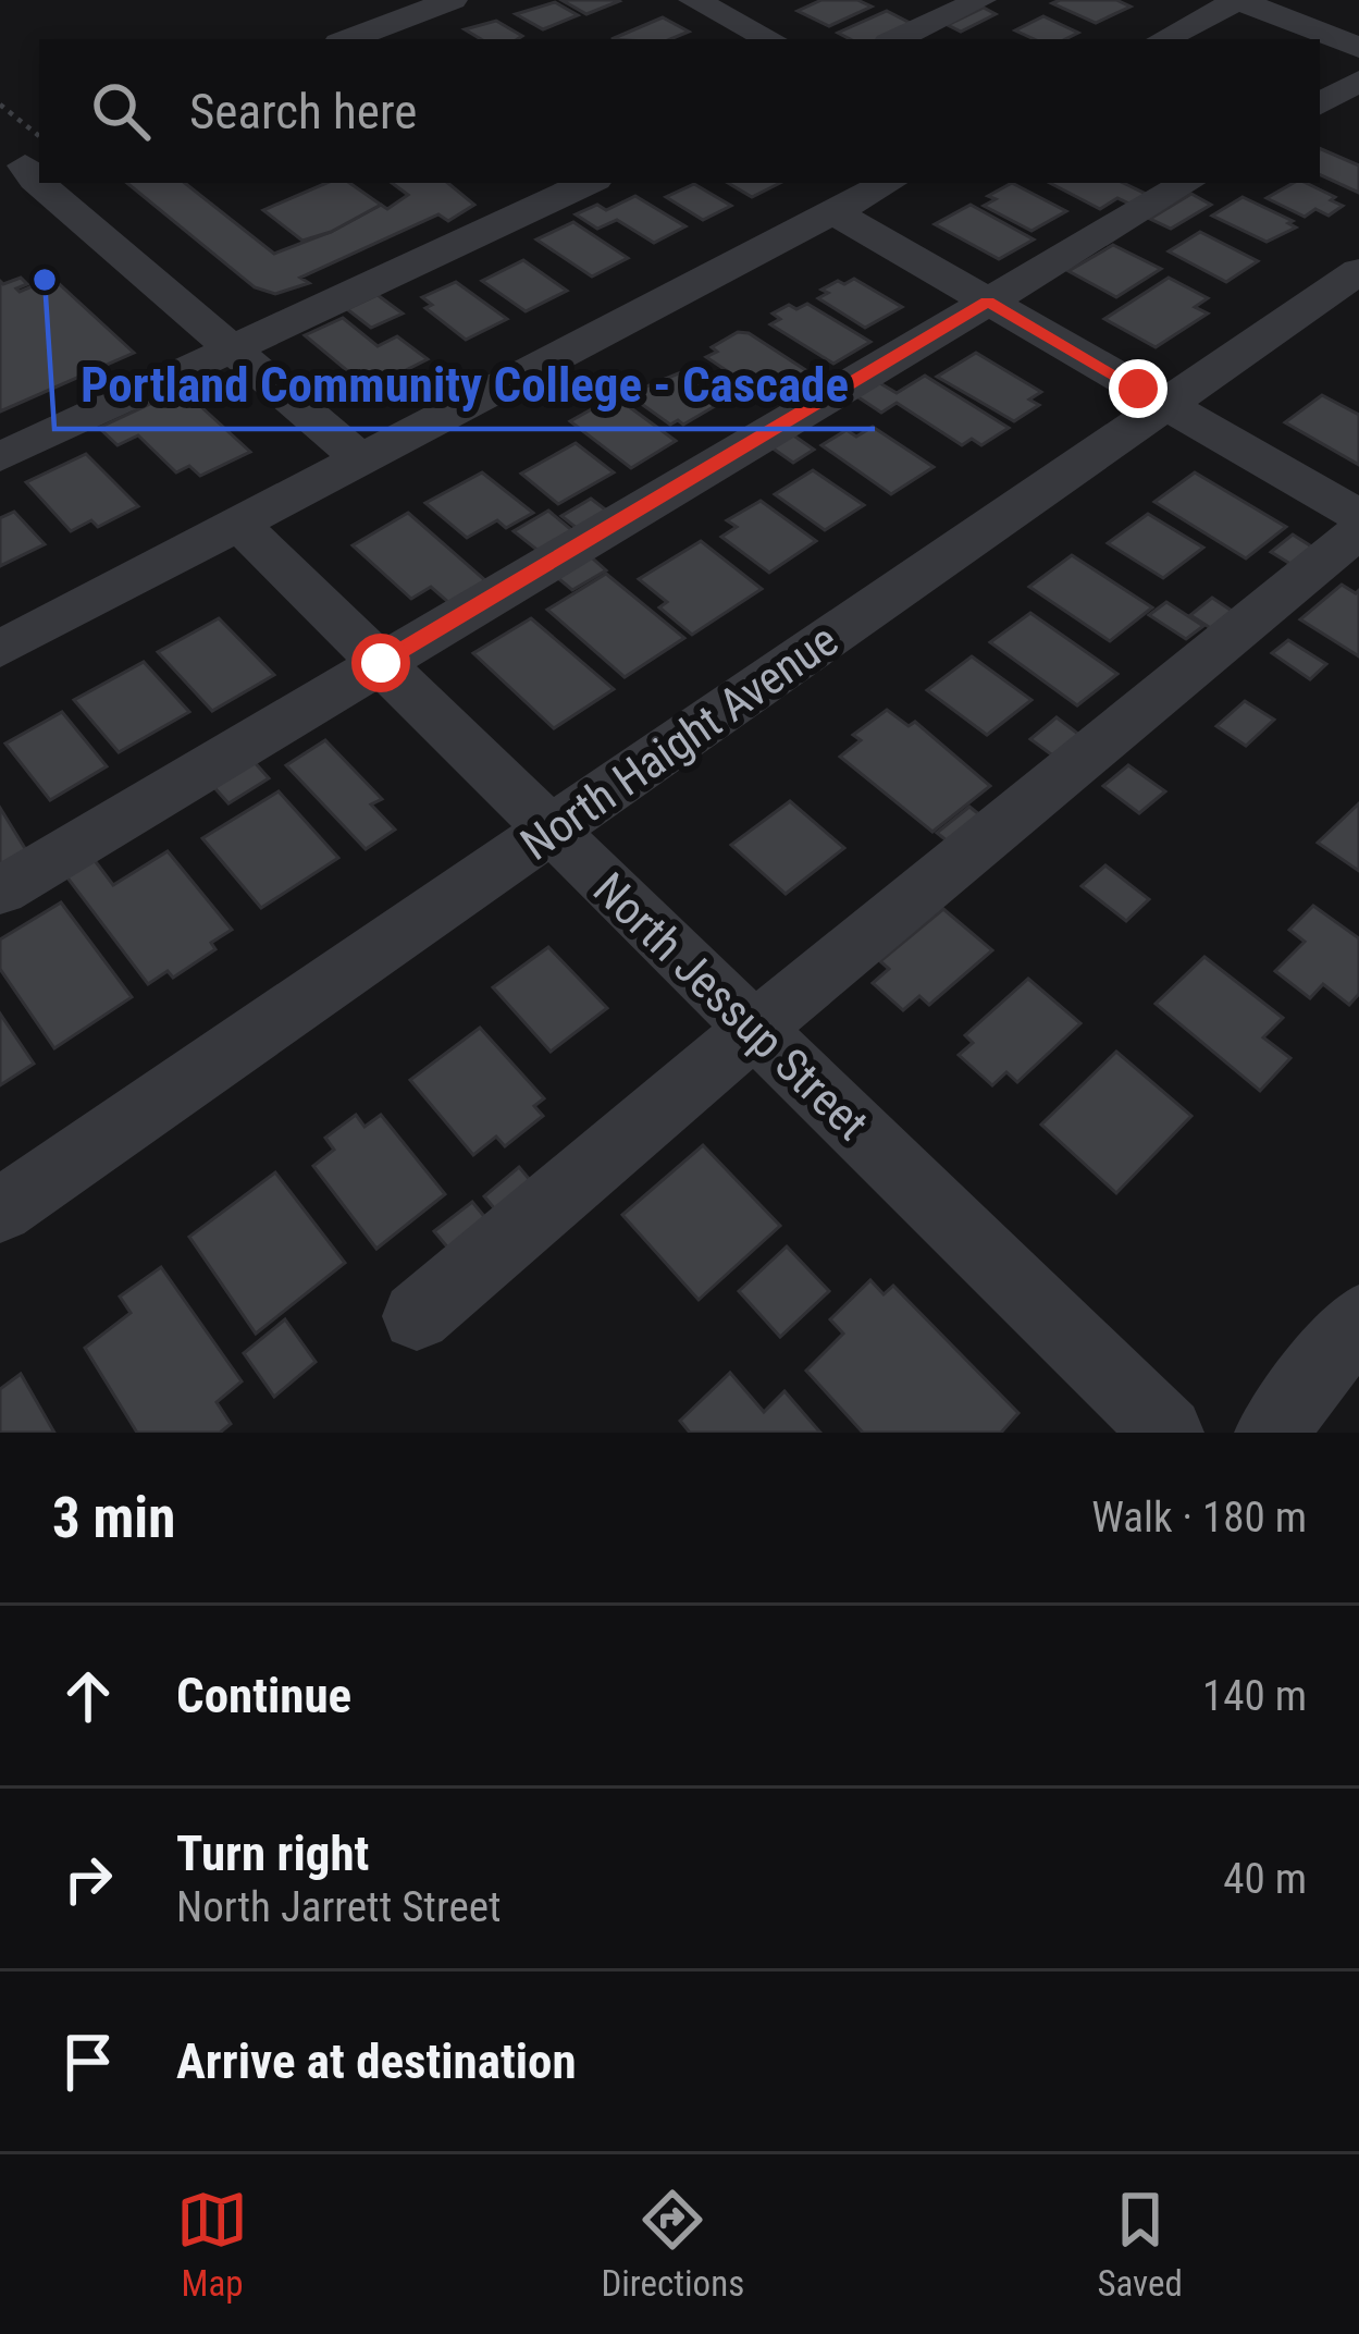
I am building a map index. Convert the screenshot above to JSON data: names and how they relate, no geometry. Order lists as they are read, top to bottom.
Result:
{
  "streets": {
    "street": ["North Haight Avenue", "North Jessup Street"]
  },
  "crossings": [
    ["North Haight Avenue", "North Jessup Street"]
  ],
  "places": ["Portland Community College - Cascade"],
  "page": {
    "search": "Search here",
    "heading": ["3 min", "Walk · 180 m"],
    "list": [
      ["Continue", "140 m"],
      ["Turn right", "North Jarrett Street", "40 m"],
      "Arrive at destination"
    ],
    "nav": ["Map", "Directions", "Saved"]
  }
}
